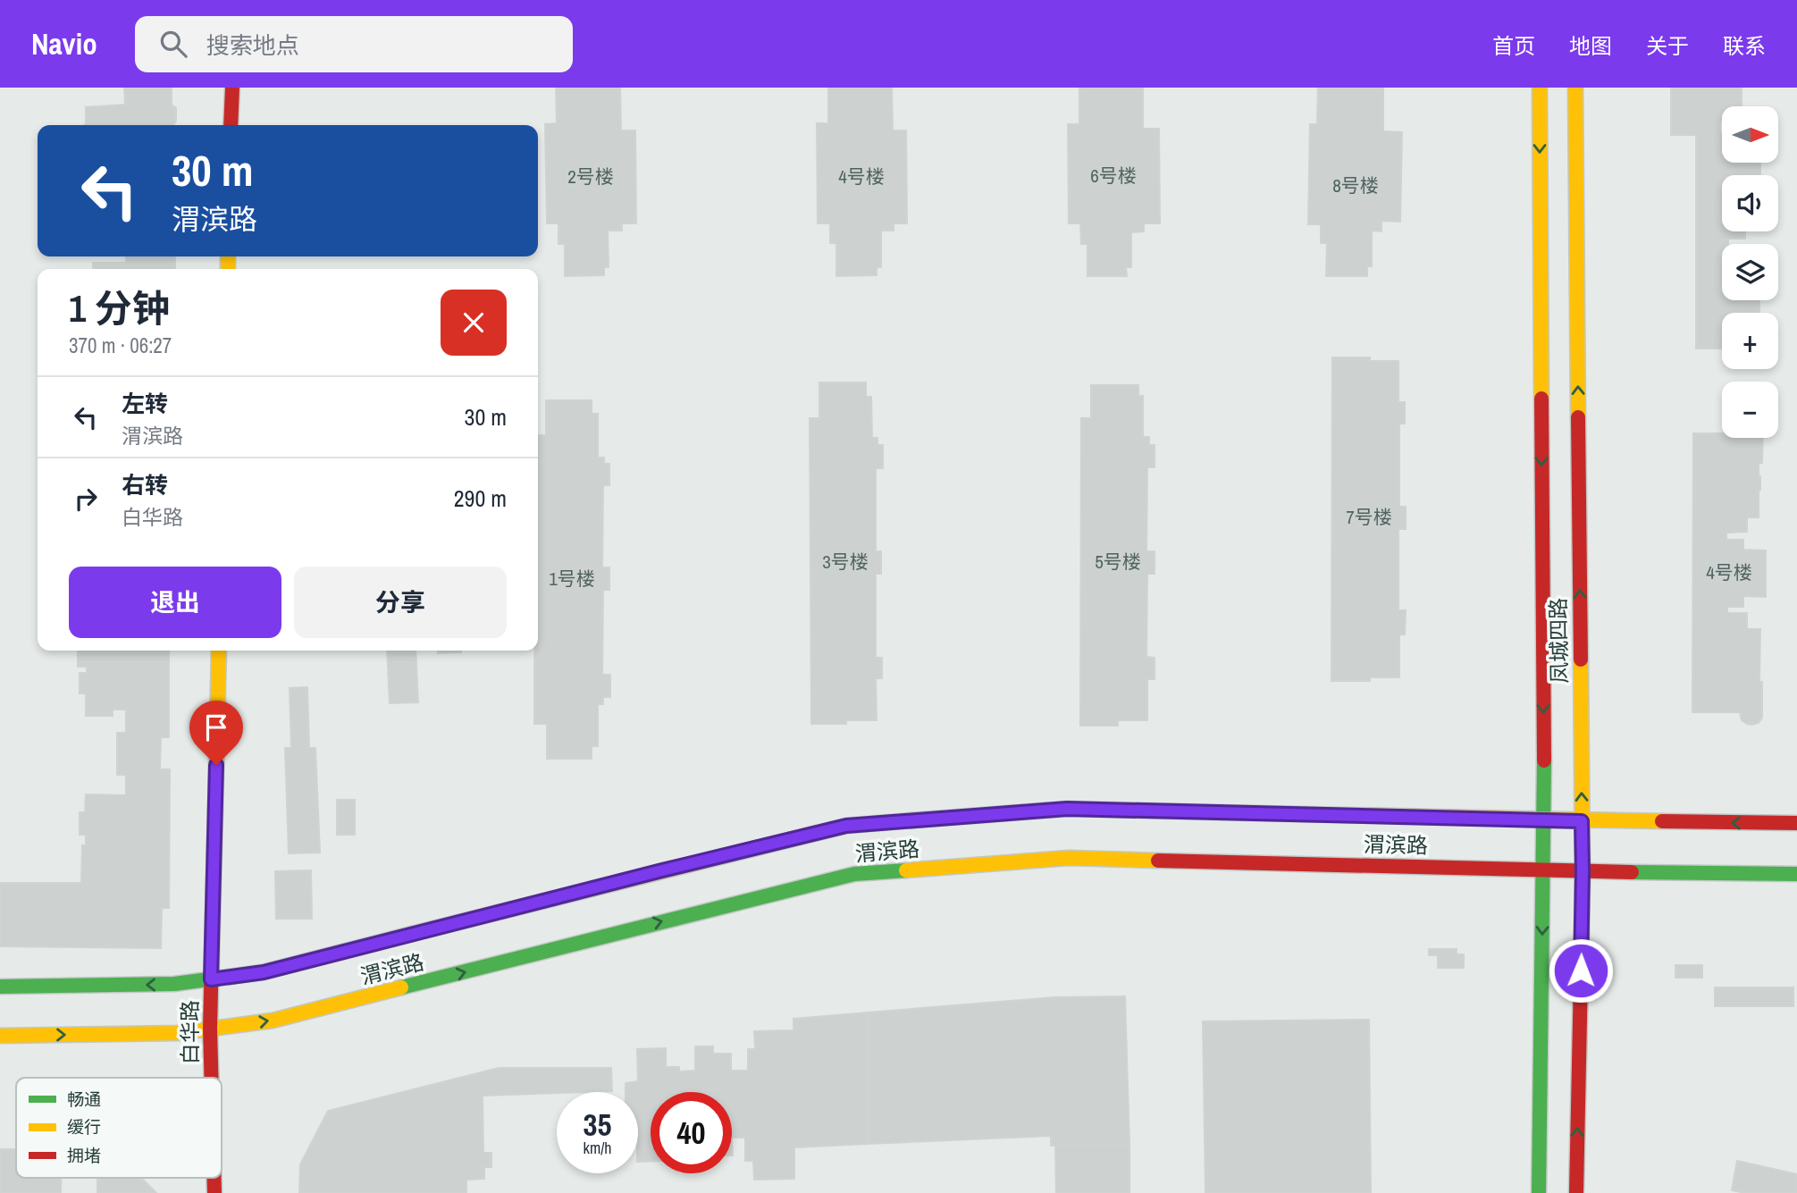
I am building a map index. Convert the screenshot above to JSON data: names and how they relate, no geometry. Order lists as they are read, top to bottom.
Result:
{
  "streets": {
    "street": ["凤城四路", "渭滨路", "白华路"]
  },
  "crossings": [
    ["凤城四路", "渭滨路"],
    ["渭滨路", "白华路"]
  ],
  "house_numbers": [
    "6号楼",
    "2号楼",
    "4号楼",
    "8号楼",
    "7号楼",
    "3号楼",
    "5号楼",
    "4号楼",
    "1号楼"
  ],
  "legend": ["畅通", "缓行", "拥堵"],
  "north": "right",
  "page": {
    "header": "Navio",
    "search": "搜索地点",
    "nav": [
      "首页",
      "地图",
      "关于",
      "联系"
    ],
    "map_buttons": ["+", "−"],
    "turn": ["30 m", "渭滨路"],
    "heading": ["1 分钟", "370 m · 06:27"],
    "list": [
      {
        "name": "左转",
        "note": "渭滨路",
        "value": "30 m"
      },
      {
        "name": "右转",
        "note": "白华路",
        "value": "290 m"
      }
    ],
    "buttons": ["退出", "分享"],
    "speed": "35 km/h",
    "limit": "40"
  }
}
